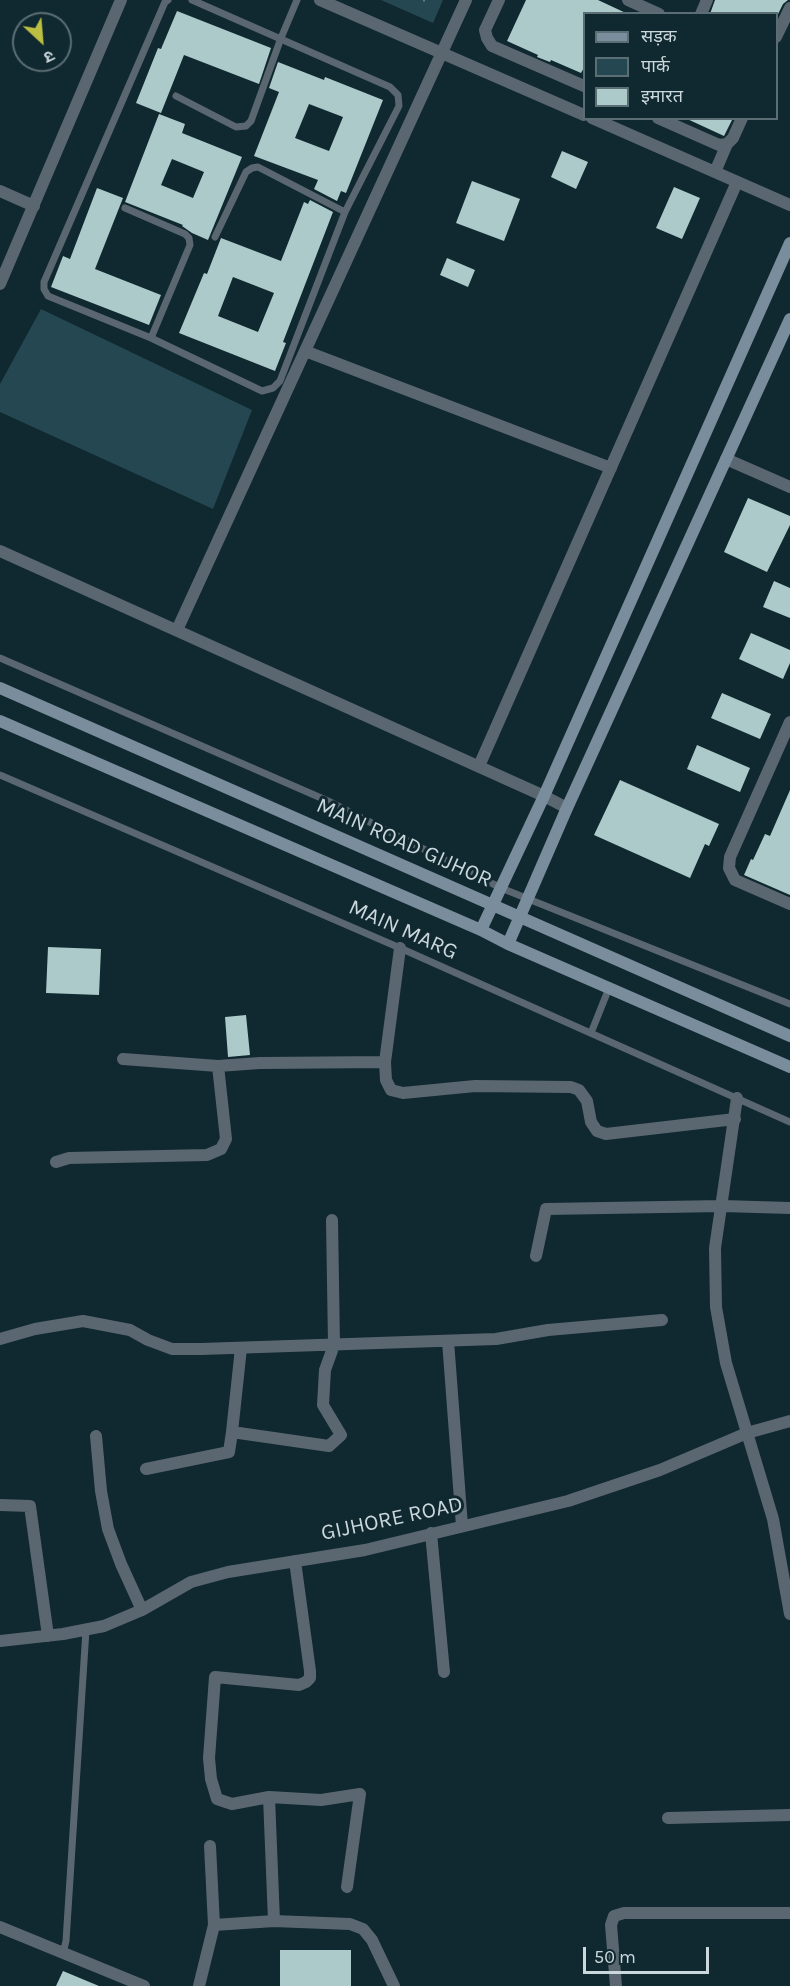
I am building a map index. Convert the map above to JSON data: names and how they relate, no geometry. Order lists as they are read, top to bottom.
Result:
{
  "streets": {
    "street": ["MAIN ROAD GIJHOR", "GIJHORE ROAD"],
    "lane": ["MAIN MARG"]
  },
  "legend": ["सड़क", "पार्क", "इमारत"],
  "scale_bar": "50 m",
  "north": "bottom right"
}
